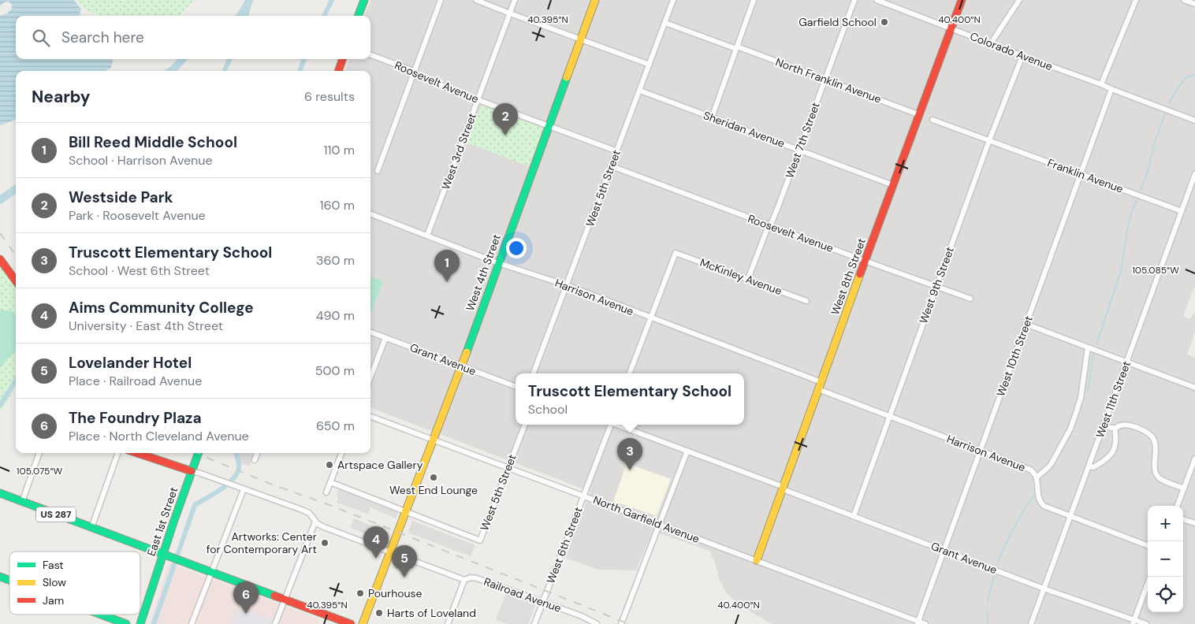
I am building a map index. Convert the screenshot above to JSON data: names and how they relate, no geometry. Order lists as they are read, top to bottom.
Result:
{
  "streets": {
    "main road": [
      "West 4th Street",
      "West 8th Street",
      "US 287",
      "East 1st Street"
    ],
    "street": [
      "Colorado Avenue",
      "North Franklin Avenue",
      "Roosevelt Avenue",
      "Sheridan Avenue",
      "West 7th Street",
      "West 3rd Street",
      "Franklin Avenue",
      "West 5th Street",
      "McKinley Avenue",
      "West 9th Street",
      "Harrison Avenue",
      "West 10th Street",
      "Grant Avenue",
      "West 11th Street",
      "North Garfield Avenue",
      "West 6th Street",
      "Railroad Avenue"
    ]
  },
  "crossings": [
    ["Colorado Avenue", "West 8th Street"],
    ["Colorado Avenue", "West 9th Street"],
    ["Colorado Avenue", "West 10th Street"],
    ["North Franklin Avenue", "West 7th Street"],
    ["North Franklin Avenue", "West 5th Street"],
    ["North Franklin Avenue", "West 8th Street"],
    ["Roosevelt Avenue", "West 7th Street"],
    ["Roosevelt Avenue", "West 3rd Street"],
    ["Roosevelt Avenue", "West 5th Street"],
    ["Roosevelt Avenue", "West 4th Street"],
    ["Roosevelt Avenue", "West 8th Street"],
    ["Roosevelt Avenue", "West 9th Street"],
    ["Sheridan Avenue", "West 7th Street"],
    ["Sheridan Avenue", "West 5th Street"],
    ["Sheridan Avenue", "West 8th Street"],
    ["West 7th Street", "McKinley Avenue"],
    ["West 3rd Street", "Harrison Avenue"],
    ["Franklin Avenue", "West 9th Street"],
    ["Franklin Avenue", "West 10th Street"],
    ["Franklin Avenue", "West 11th Street"],
    ["West 5th Street", "West 4th Street"],
    ["West 5th Street", "Harrison Avenue"],
    ["West 5th Street", "North Garfield Avenue"],
    ["West 4th Street", "Harrison Avenue"],
    ["West 4th Street", "Grant Avenue"],
    ["West 4th Street", "North Garfield Avenue"],
    ["West 4th Street", "Railroad Avenue"],
    ["McKinley Avenue", "Harrison Avenue"],
    ["West 8th Street", "Harrison Avenue"],
    ["West 8th Street", "Grant Avenue"],
    ["West 8th Street", "North Garfield Avenue"],
    ["West 9th Street", "Harrison Avenue"],
    ["West 9th Street", "Grant Avenue"],
    ["Harrison Avenue", "West 10th Street"],
    ["Harrison Avenue", "West 11th Street"],
    ["West 10th Street", "Grant Avenue"],
    ["West 10th Street", "North Garfield Avenue"],
    ["Grant Avenue", "West 11th Street"],
    ["US 287", "East 1st Street"],
    ["North Garfield Avenue", "West 6th Street"],
    ["East 1st Street", "Railroad Avenue"],
    ["West 6th Street", "Railroad Avenue"]
  ],
  "places": [
    "Garfield School",
    "Artspace Gallery",
    "West End Lounge",
    "Artworks: Center for Contemporary Art",
    "Pourhouse",
    "Harts of Loveland"
  ],
  "legend": ["Fast", "Slow", "Jam"],
  "page": {
    "search": "Search here",
    "heading": ["Nearby", "6 results"],
    "pins": [
      "2",
      "1",
      "3",
      "4",
      "5",
      "6"
    ],
    "list": [
      {
        "mark": "1",
        "name": "Bill Reed Middle School",
        "note": "School · Harrison Avenue",
        "value": "110 m"
      },
      {
        "mark": "2",
        "name": "Westside Park",
        "note": "Park · Roosevelt Avenue",
        "value": "160 m"
      },
      {
        "mark": "3",
        "name": "Truscott Elementary School",
        "note": "School · West 6th Street",
        "value": "360 m"
      },
      {
        "mark": "4",
        "name": "Aims Community College",
        "note": "University · East 4th Street",
        "value": "490 m"
      },
      {
        "mark": "5",
        "name": "Lovelander Hotel",
        "note": "Place · Railroad Avenue",
        "value": "500 m"
      },
      {
        "mark": "6",
        "name": "The Foundry Plaza",
        "note": "Place · North Cleveland Avenue",
        "value": "650 m"
      }
    ],
    "popup": ["Truscott Elementary School", "School"],
    "map_buttons": ["+", "−"]
  },
  "coordinates": [
    "40.395°N",
    "40.400°N",
    "105.085°W",
    "105.075°W"
  ]
}
